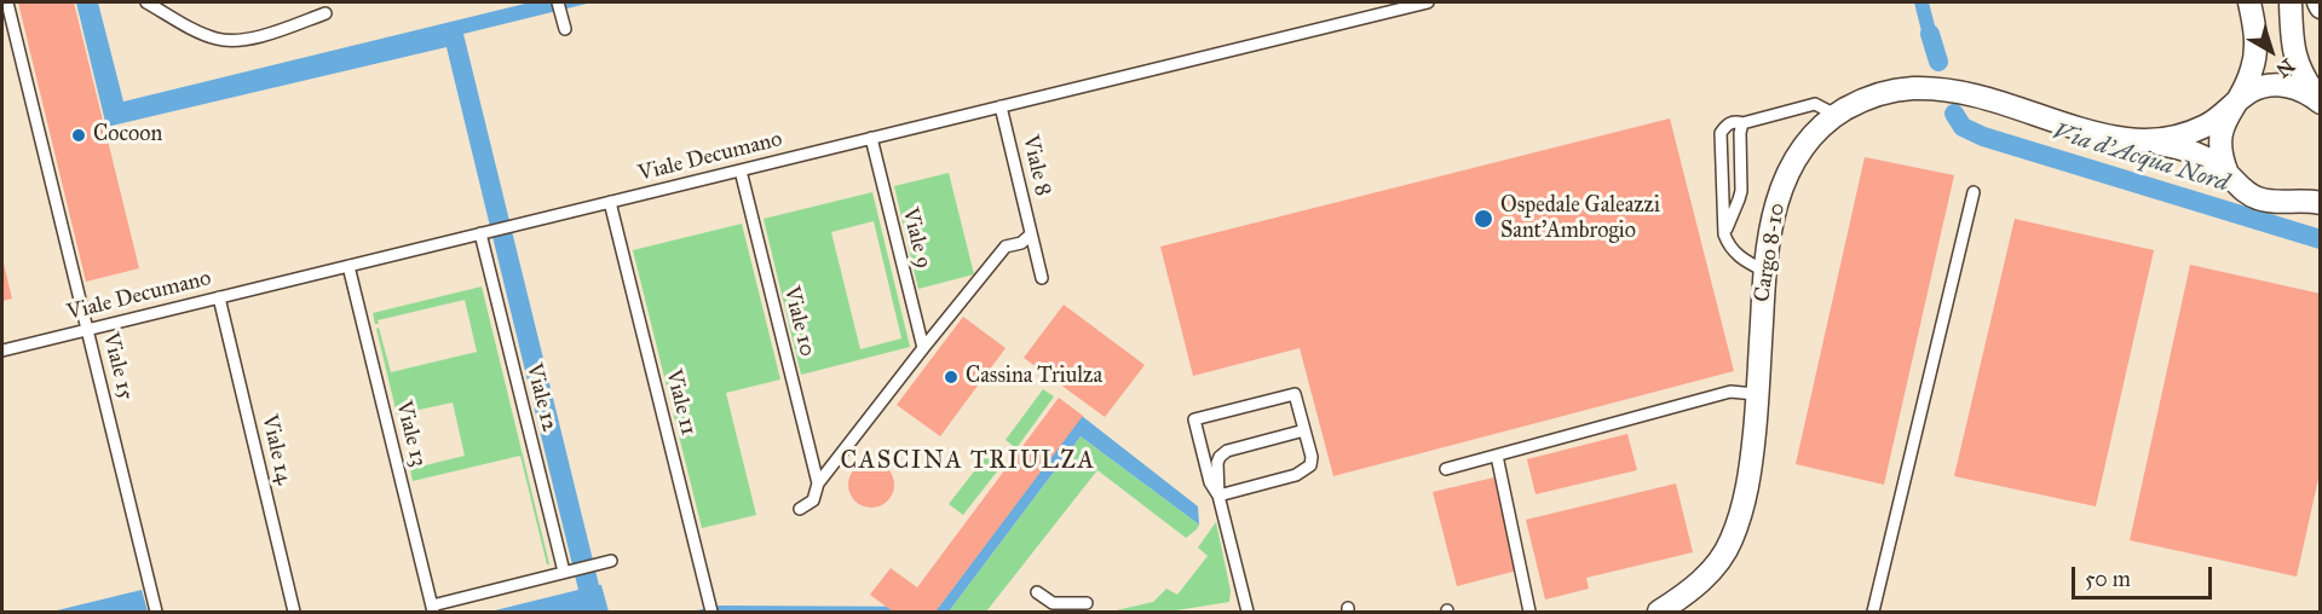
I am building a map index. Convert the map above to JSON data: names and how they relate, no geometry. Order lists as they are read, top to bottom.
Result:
{
  "streets": {
    "street": ["Cargo 8-10"],
    "lane": [
      "Viale Decumano",
      "Viale 8",
      "Viale 9",
      "Viale 10",
      "Viale 15",
      "Viale 12",
      "Viale 11",
      "Viale 13",
      "Viale 14"
    ]
  },
  "crossings": [
    ["Viale Decumano", "Viale 8"],
    ["Viale Decumano", "Viale 9"],
    ["Viale Decumano", "Viale 10"],
    ["Viale Decumano", "Viale 15"],
    ["Viale Decumano", "Viale 12"],
    ["Viale Decumano", "Viale 11"],
    ["Viale Decumano", "Viale 13"],
    ["Viale Decumano", "Viale 14"]
  ],
  "districts": ["CASCINA TRIULZA"],
  "water": ["Via d'Acqua Nord"],
  "places": ["Cocoon", "Ospedale Galeazzi Sant'Ambrogio", "Cassina Triulza"],
  "scale_bar": "50 m",
  "north": "bottom right"
}
